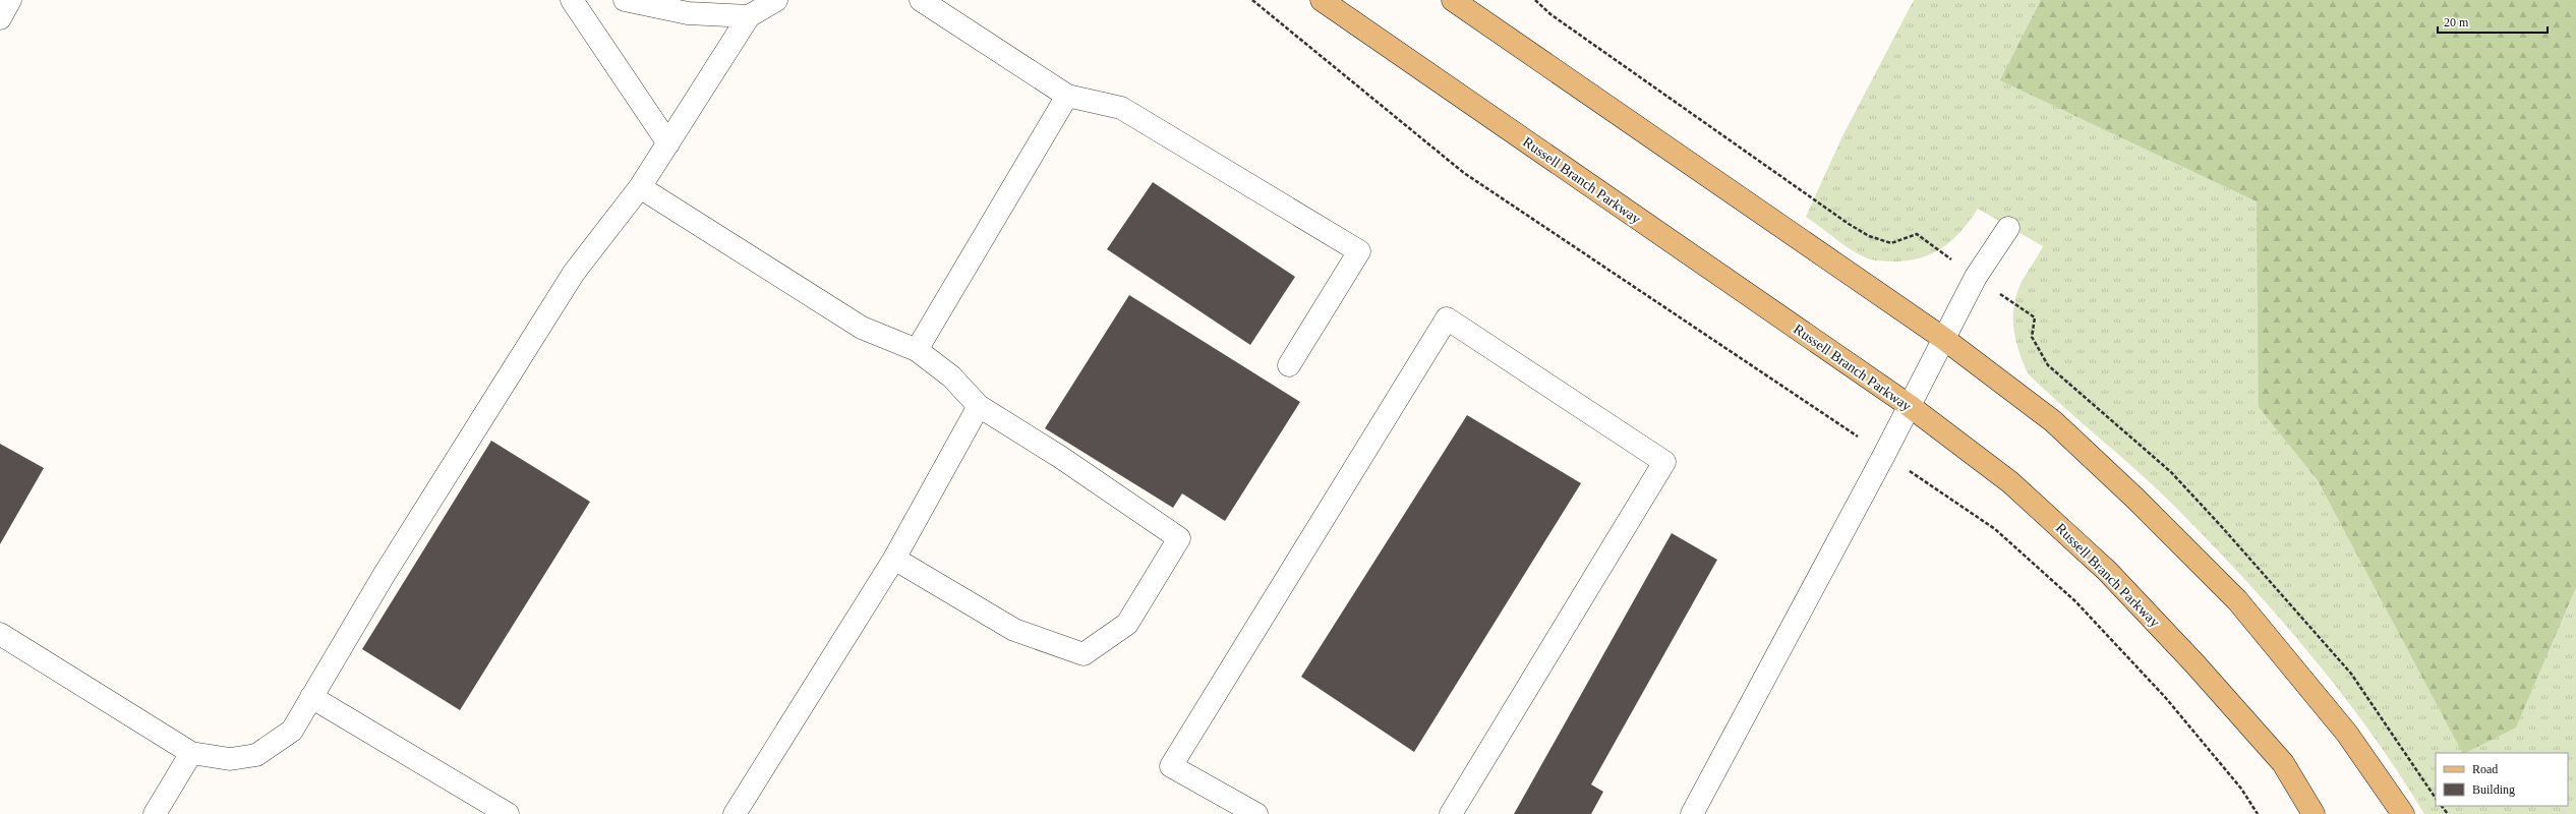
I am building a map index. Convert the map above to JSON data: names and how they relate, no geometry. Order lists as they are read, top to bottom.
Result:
{
  "streets": {
    "main road": ["Russell Branch Parkway"]
  },
  "legend": ["Road", "Building"],
  "scale_bar": "20 m"
}
